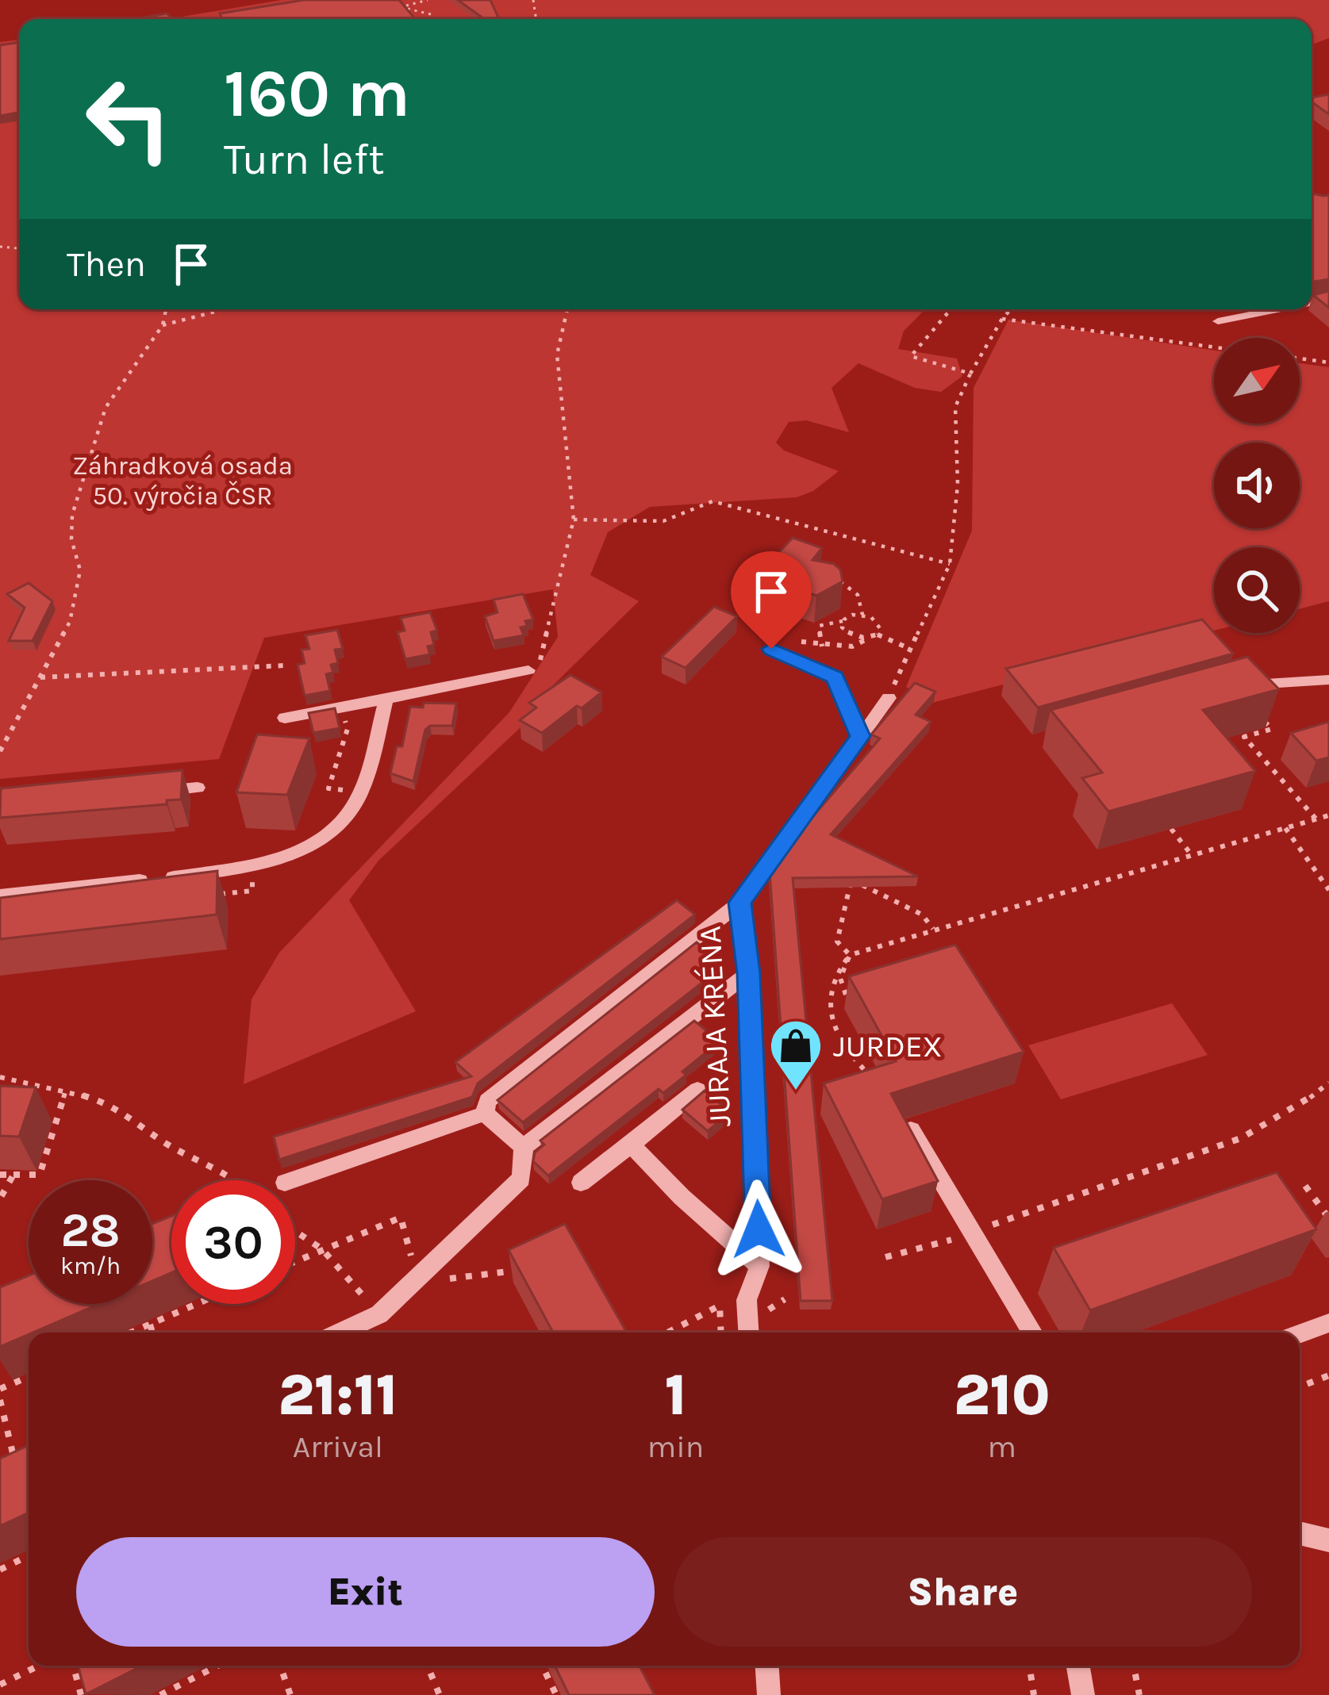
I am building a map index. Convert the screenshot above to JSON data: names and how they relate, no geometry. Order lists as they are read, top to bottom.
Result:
{
  "streets": {
    "street": ["JURAJA KRÉNA"]
  },
  "parks": ["Záhradková osada 50. výročia ČSR"],
  "places": {
    "shop": ["JURDEX"]
  },
  "north": "top right",
  "page": {
    "turn": ["160 m", "Turn left"],
    "then": "Then",
    "speed": "28 km/h",
    "limit": "30",
    "eta": [
      "21:11",
      "Arrival",
      "1",
      "min",
      "210",
      "m"
    ],
    "buttons": ["Exit", "Share"]
  }
}
